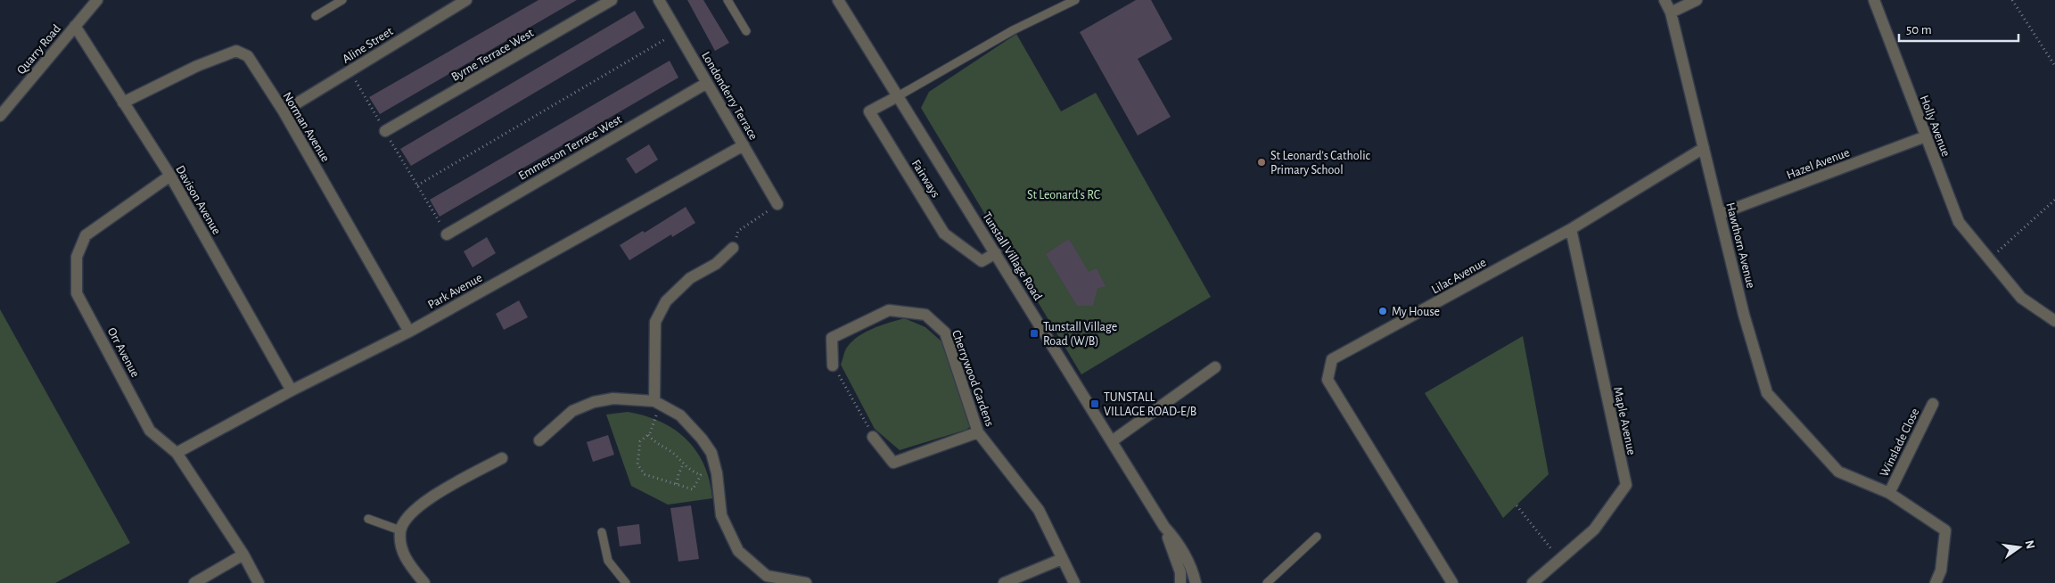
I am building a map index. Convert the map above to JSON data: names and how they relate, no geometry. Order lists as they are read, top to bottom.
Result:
{
  "streets": {
    "street": [
      "Aline Street",
      "Quarry Road",
      "Byrne Terrace West",
      "Londonderry Terrace",
      "Holly Avenue",
      "Norman Avenue",
      "Emmerson Terrace West",
      "Hazel Avenue",
      "Fairways",
      "Davison Avenue",
      "Hawthorn Avenue",
      "Tunstall Village Road",
      "Lilac Avenue",
      "Park Avenue",
      "Orr Avenue",
      "Cherrywood Gardens",
      "Maple Avenue",
      "Winslade Close"
    ]
  },
  "crossings": [
    ["Aline Street", "Norman Avenue"],
    ["Quarry Road", "Davison Avenue"],
    ["Londonderry Terrace", "Emmerson Terrace West"],
    ["Londonderry Terrace", "Park Avenue"],
    ["Holly Avenue", "Hazel Avenue"],
    ["Norman Avenue", "Davison Avenue"],
    ["Norman Avenue", "Park Avenue"],
    ["Hazel Avenue", "Hawthorn Avenue"],
    ["Fairways", "Tunstall Village Road"],
    ["Davison Avenue", "Park Avenue"],
    ["Davison Avenue", "Orr Avenue"],
    ["Hawthorn Avenue", "Lilac Avenue"],
    ["Hawthorn Avenue", "Winslade Close"],
    ["Lilac Avenue", "Maple Avenue"],
    ["Park Avenue", "Orr Avenue"]
  ],
  "parks": ["St Leonard's RC"],
  "places": {
    "other": ["St Leonard's Catholic Primary School", "My House"],
    "transit": ["Tunstall Village Road (W/B)", "TUNSTALL VILLAGE ROAD-E/B"]
  },
  "scale_bar": "50 m",
  "north": "right"
}
